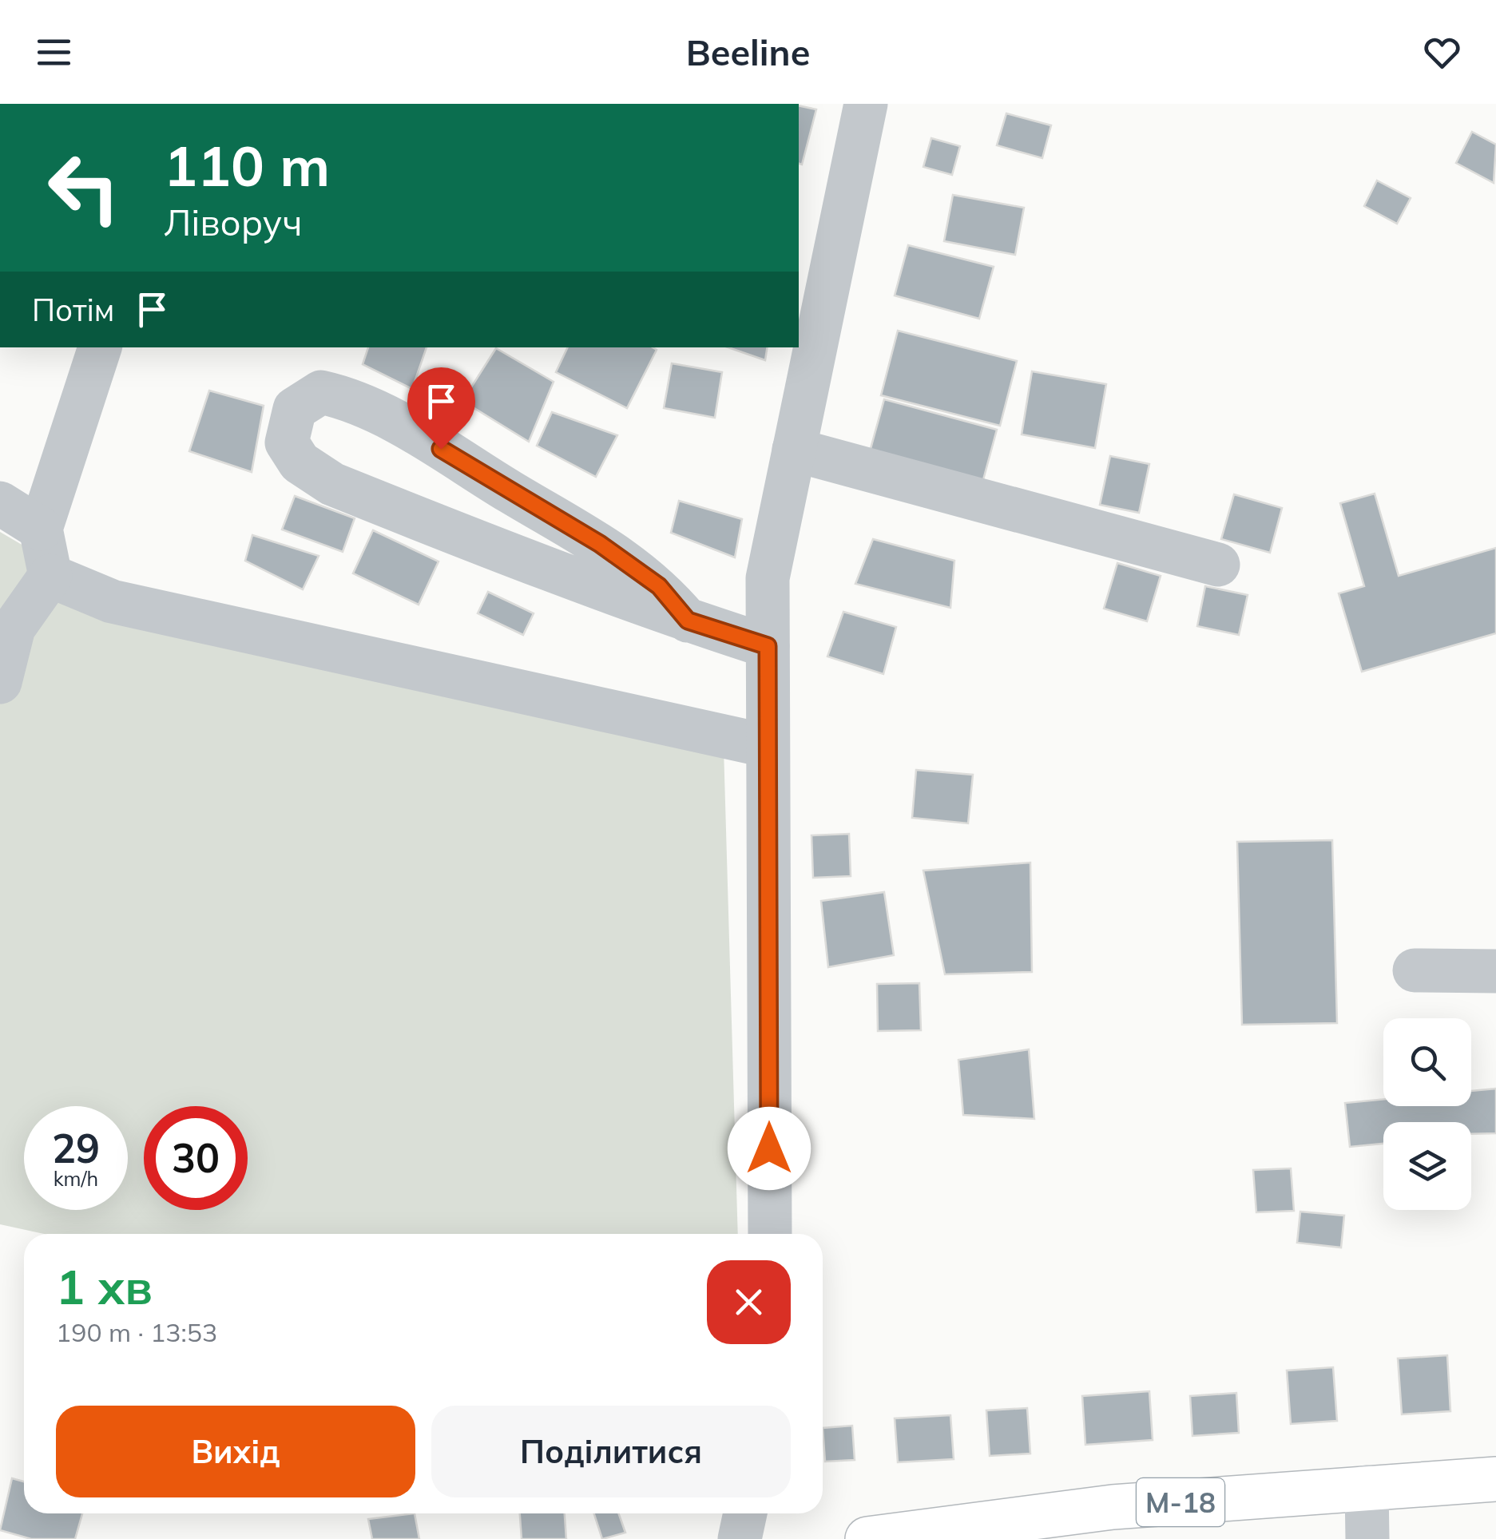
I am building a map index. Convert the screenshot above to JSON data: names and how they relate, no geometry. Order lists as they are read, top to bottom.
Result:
{
  "streets": {
    "highway": ["М-18"]
  },
  "page": {
    "header": "Beeline",
    "turn": ["110 m", "Ліворуч"],
    "then": "Потім",
    "speed": "29 km/h",
    "limit": "30",
    "heading": ["1 хв", "190 m · 13:53"],
    "buttons": ["Вихід", "Поділитися"]
  }
}
